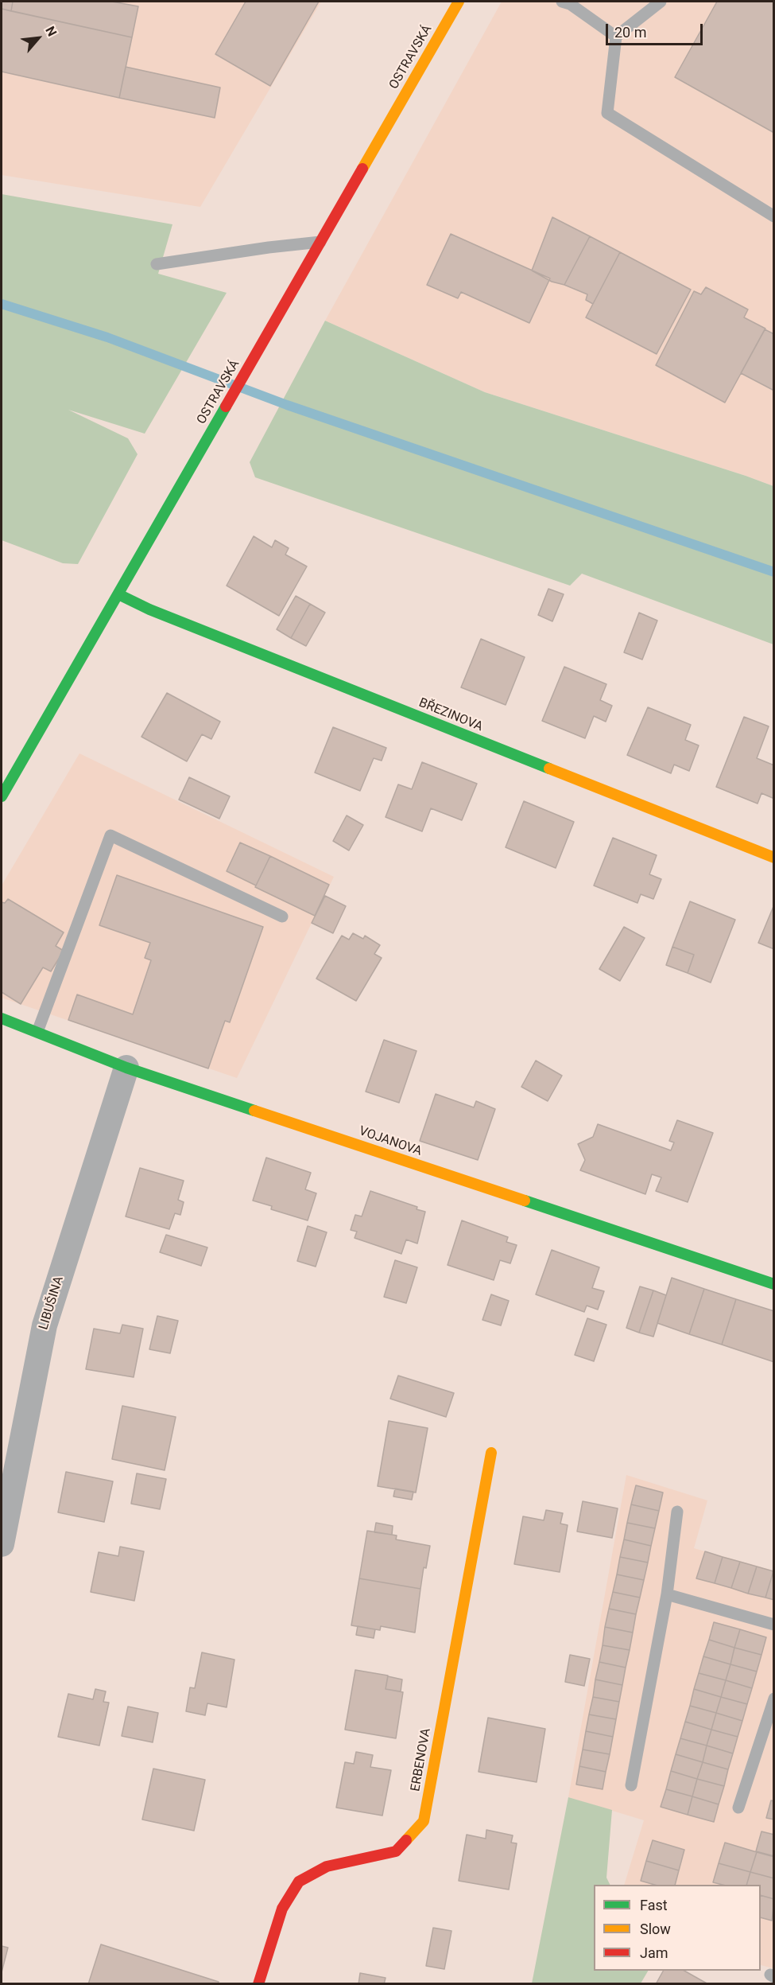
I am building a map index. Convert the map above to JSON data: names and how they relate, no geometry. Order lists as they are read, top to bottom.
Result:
{
  "streets": {
    "street": [
      "OSTRAVSKÁ",
      "BŘEZINOVA",
      "VOJANOVA",
      "LIBUŠINA",
      "ERBENOVA"
    ]
  },
  "crossings": [
    ["OSTRAVSKÁ", "BŘEZINOVA"],
    ["VOJANOVA", "LIBUŠINA"]
  ],
  "legend": ["Fast", "Slow", "Jam"],
  "scale_bar": "20 m",
  "north": "top right"
}
